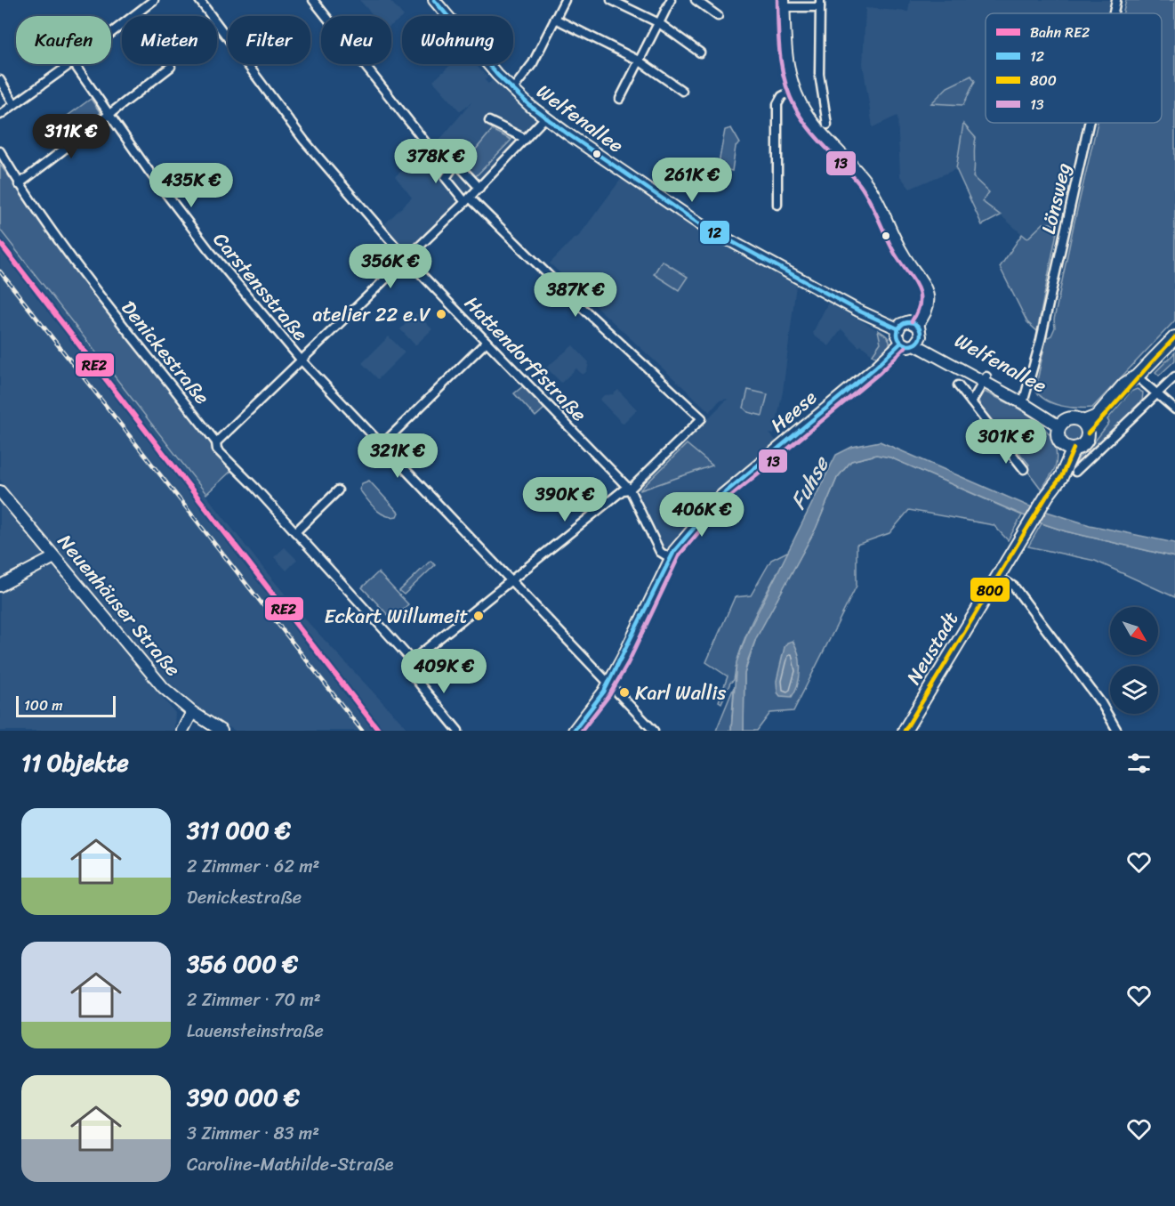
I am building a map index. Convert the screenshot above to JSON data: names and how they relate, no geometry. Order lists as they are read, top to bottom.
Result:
{
  "streets": {
    "main road": ["Neustadt"],
    "street": [
      "Welfenallee",
      "Lönsweg",
      "Carstensstraße",
      "Denickestraße",
      "Hattendorffstraße",
      "Heese",
      "Neuenhäuser Straße"
    ]
  },
  "crossings": [
    ["Welfenallee", "Lönsweg"],
    ["Welfenallee", "Heese"],
    ["Welfenallee", "Neustadt"],
    ["Carstensstraße", "Heese"]
  ],
  "water": ["Fuhse"],
  "places": ["atelier 22 e.V", "Eckart Willumeit", "Karl Wallis"],
  "lines": [
    "transit line 12",
    "transit line 13",
    "rail line RE2",
    "transit line 800"
  ],
  "legend": [
    "Bahn RE2",
    "12",
    "800",
    "13"
  ],
  "scale_bar": "100 m",
  "north": "bottom right",
  "page": {
    "chip": [
      "Kaufen",
      "Mieten",
      "Filter",
      "Neu",
      "Wohnung"
    ],
    "price": [
      "311K €",
      "378K €",
      "261K €",
      "435K €",
      "356K €",
      "387K €",
      "301K €",
      "321K €",
      "390K €",
      "406K €",
      "409K €"
    ],
    "scale": "100 m",
    "heading": "11 Objekte",
    "list": [
      {
        "name": "311 000 €",
        "note": "2 Zimmer · 62 m² · Denickestraße"
      },
      {
        "name": "356 000 €",
        "note": "2 Zimmer · 70 m² · Lauensteinstraße"
      },
      {
        "name": "390 000 €",
        "note": "3 Zimmer · 83 m² · Caroline-Mathilde-Straße"
      }
    ]
  }
}
